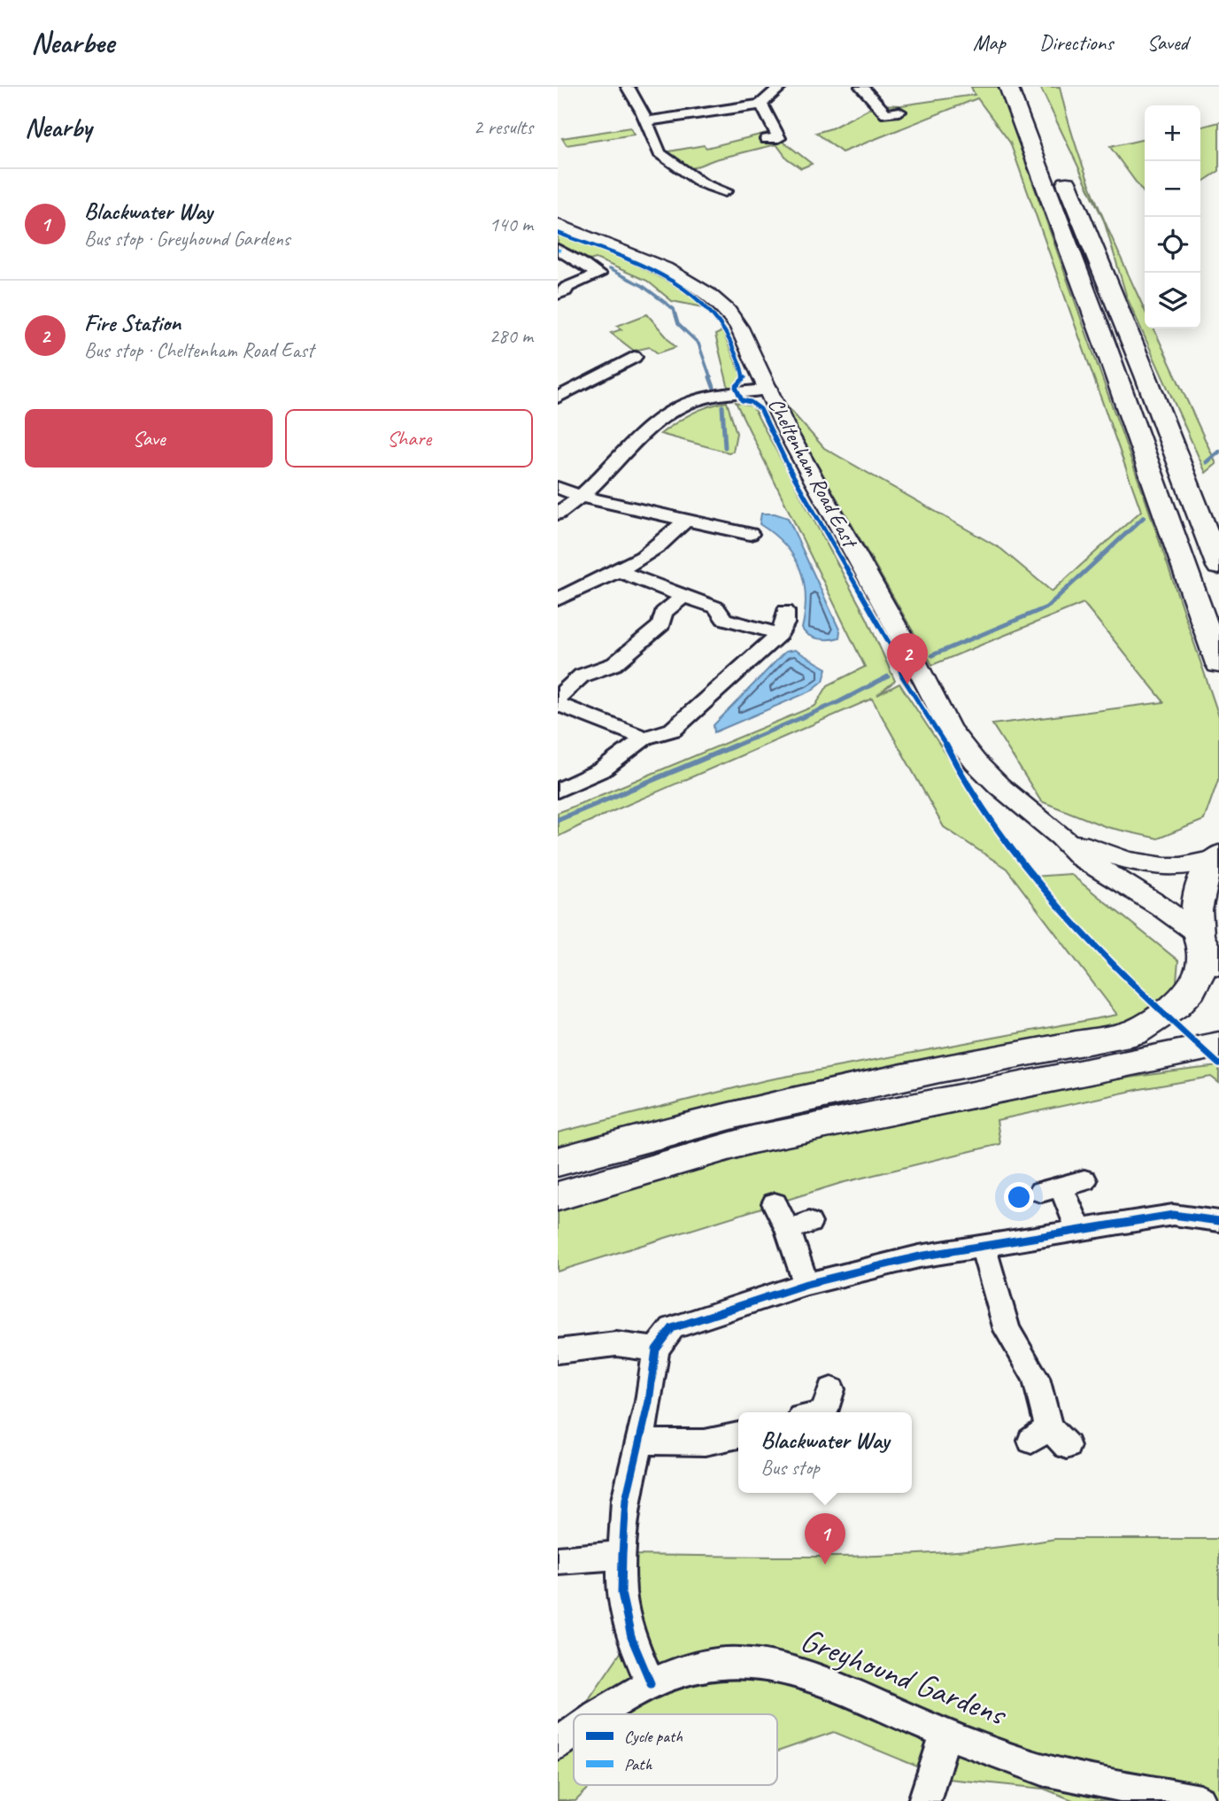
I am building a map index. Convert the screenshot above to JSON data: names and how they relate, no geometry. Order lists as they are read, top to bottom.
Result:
{
  "streets": {
    "main road": ["Cheltenham Road East"],
    "street": ["Greyhound Gardens"]
  },
  "legend": ["Cycle path", "Path"],
  "page": {
    "header": "Nearbee",
    "nav": ["Map", "Directions", "Saved"],
    "heading": ["Nearby", "2 results"],
    "map_buttons": ["+", "−"],
    "list": [
      {
        "mark": "1",
        "name": "Blackwater Way",
        "note": "Bus stop · Greyhound Gardens",
        "value": "140 m"
      },
      {
        "mark": "2",
        "name": "Fire Station",
        "note": "Bus stop · Cheltenham Road East",
        "value": "280 m"
      }
    ],
    "buttons": ["Save", "Share"],
    "pins": ["2", "1"],
    "popup": ["Blackwater Way", "Bus stop"]
  }
}
